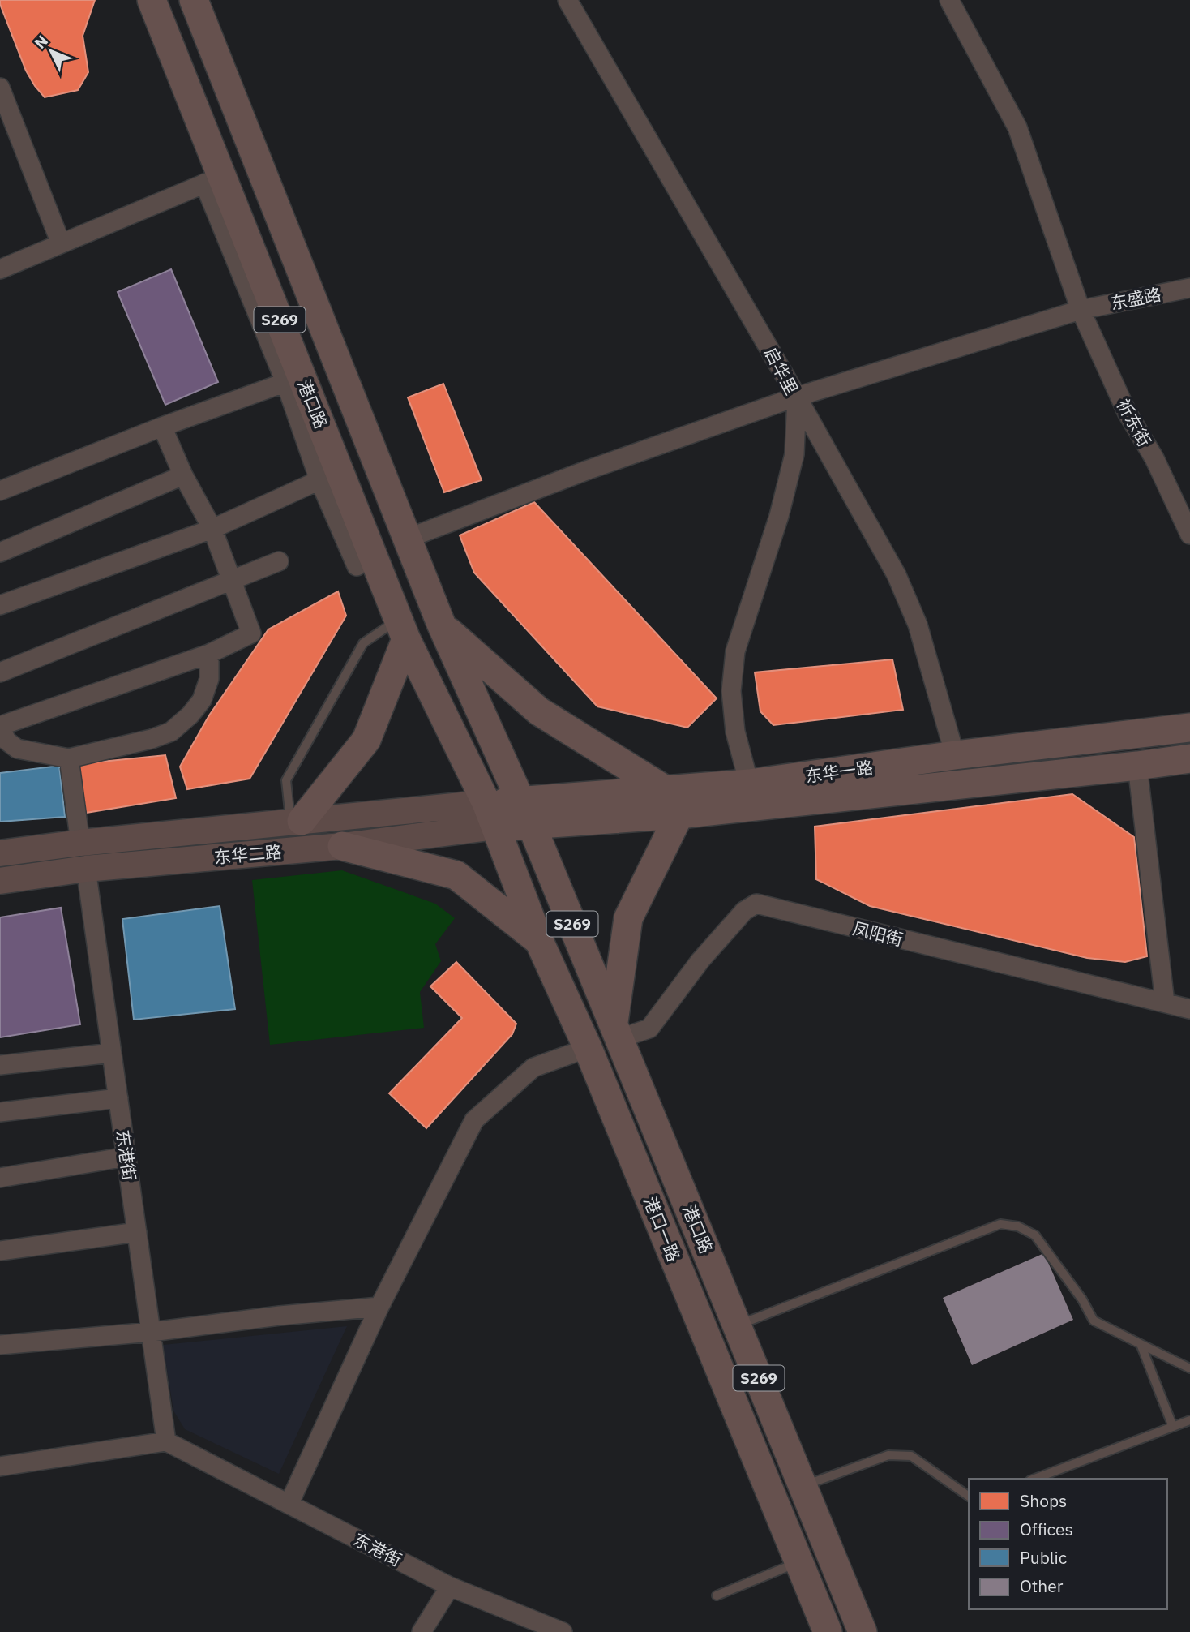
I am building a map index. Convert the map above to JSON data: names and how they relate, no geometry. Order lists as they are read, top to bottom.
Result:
{
  "streets": {
    "main road": [
      "S269",
      "港口路",
      "东华一路",
      "东华二路",
      "港口一路"
    ],
    "street": [
      "东盛路",
      "启华里",
      "祈东街",
      "凤阳街",
      "东港街"
    ]
  },
  "crossings": [
    ["东盛路", "启华里"],
    ["东盛路", "港口路"],
    ["东盛路", "祈东街"],
    ["启华里", "东华一路"],
    ["港口路", "东华一路"],
    ["港口路", "东华二路"],
    ["港口路", "凤阳街"],
    ["港口路", "港口一路"],
    ["东华一路", "东华二路"],
    ["东华一路", "港口一路"],
    ["东华二路", "东港街"],
    ["东华二路", "港口一路"]
  ],
  "legend": [
    "Shops",
    "Offices",
    "Public",
    "Other"
  ],
  "north": "top left"
}
